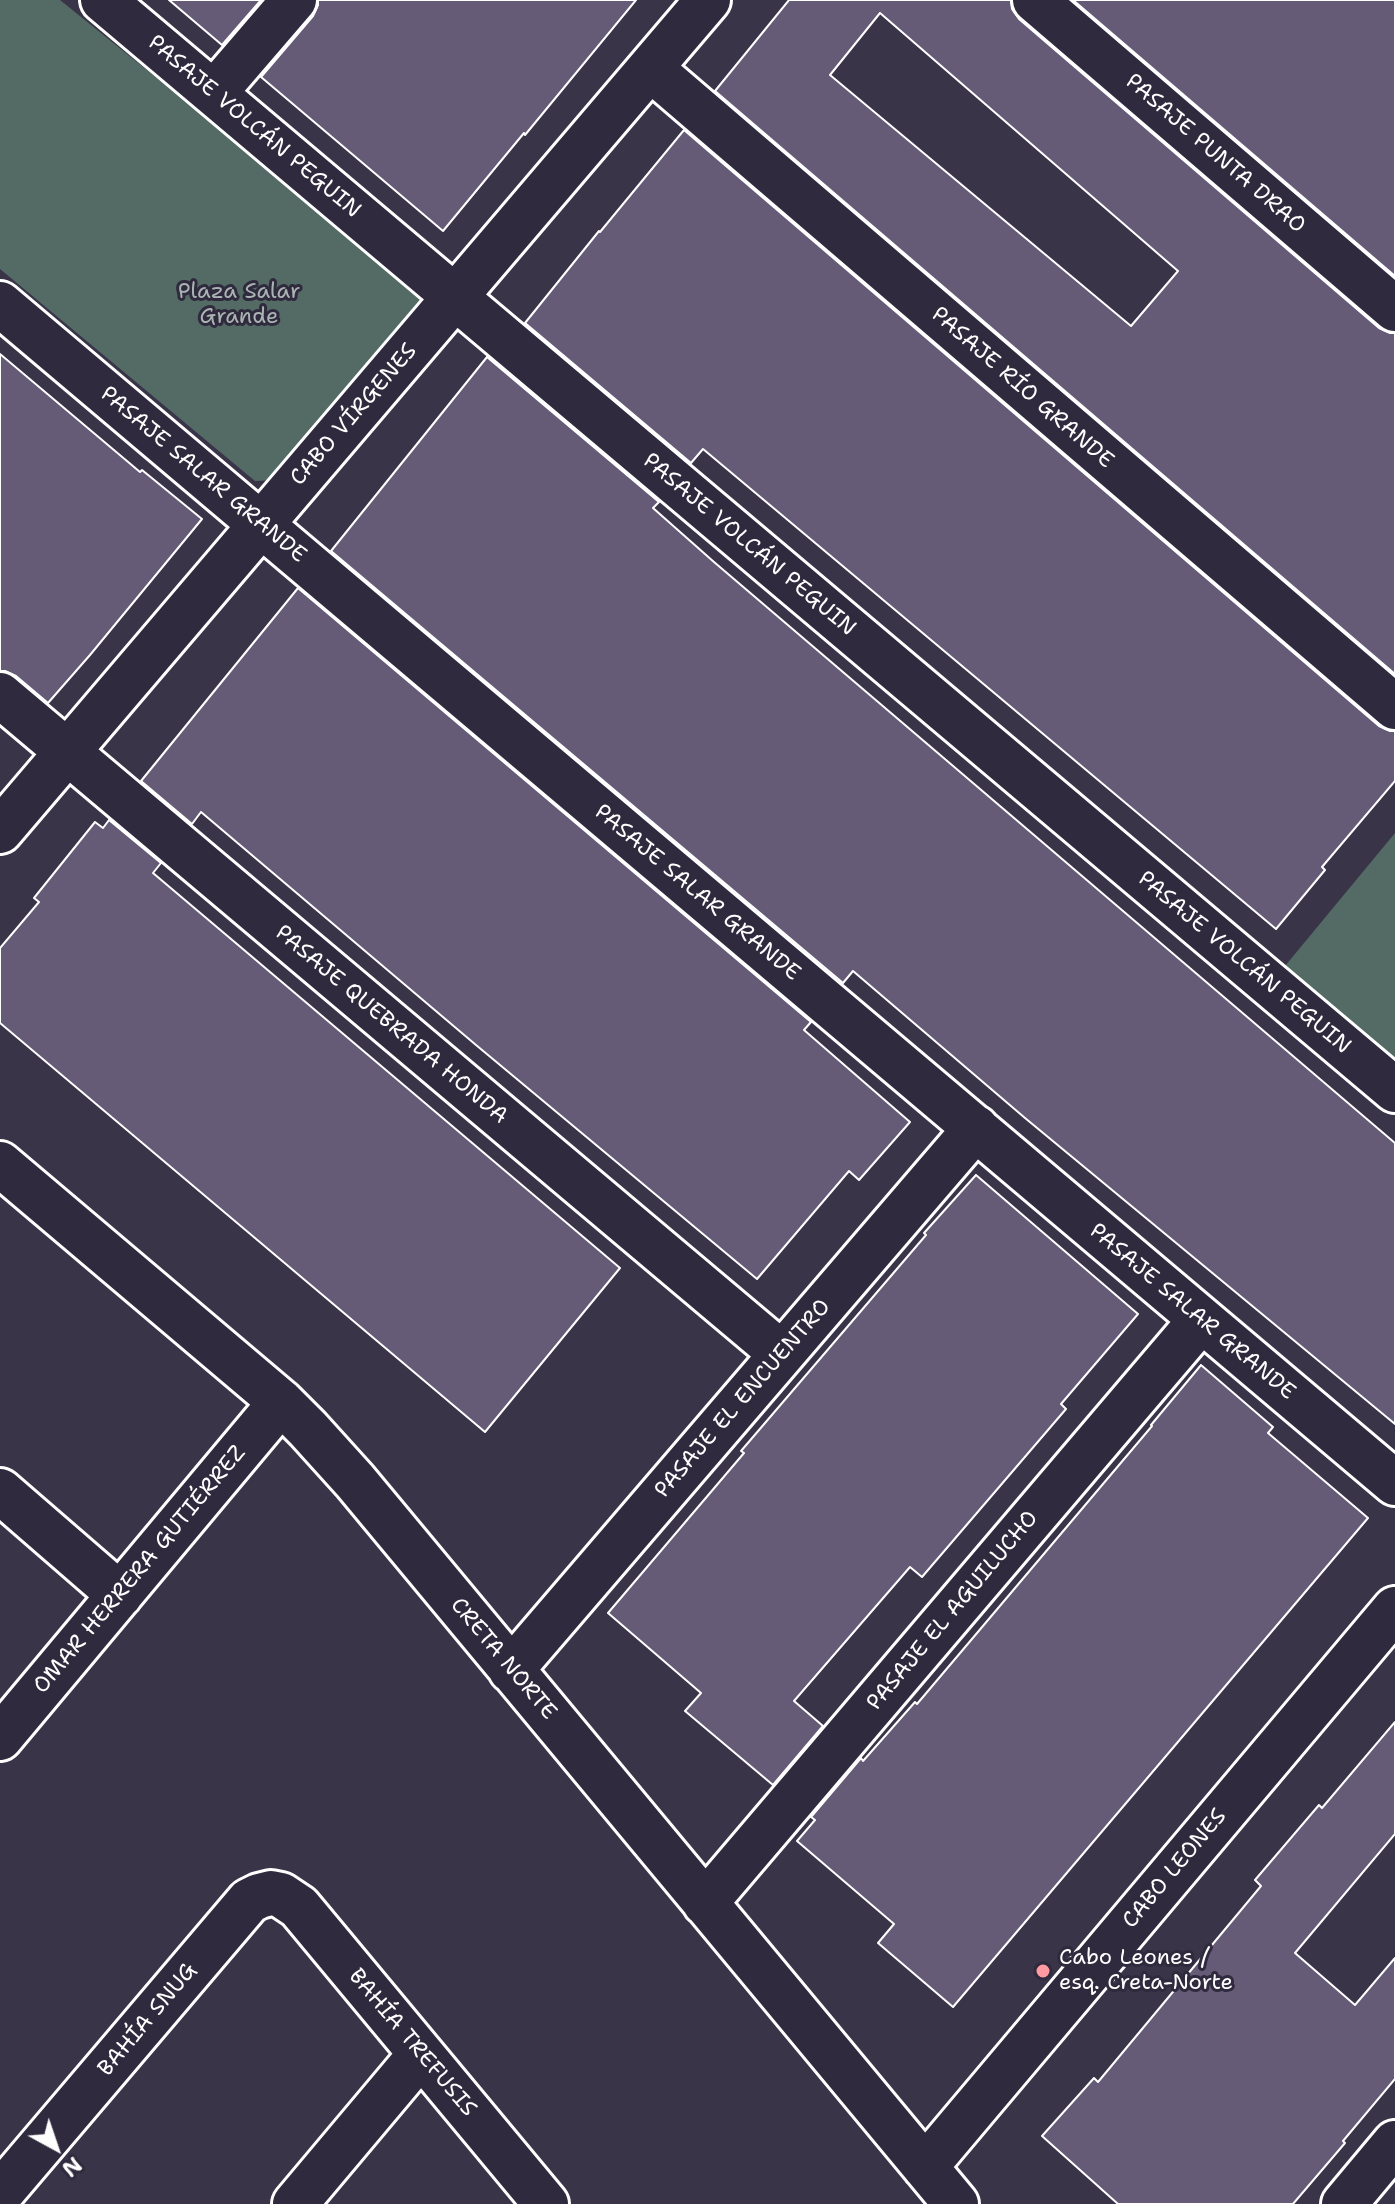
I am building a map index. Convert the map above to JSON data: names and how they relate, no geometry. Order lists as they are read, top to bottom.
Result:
{
  "streets": {
    "street": [
      "PASAJE VOLCÁN PEGUIN",
      "PASAJE PUNTA DRAO",
      "PASAJE RÍO GRANDE",
      "CABO VÍRGENES",
      "PASAJE SALAR GRANDE",
      "PASAJE QUEBRADA HONDA",
      "PASAJE EL ENCUENTRO",
      "OMAR HERRERA GUTIÉRREZ",
      "PASAJE EL AGUILUCHO",
      "CRETA NORTE",
      "CABO LEONES",
      "BAHÍA SNUG",
      "BAHÍA TREFUSIS"
    ]
  },
  "crossings": [
    ["PASAJE VOLCÁN PEGUIN", "CABO VÍRGENES"],
    ["PASAJE RÍO GRANDE", "CABO VÍRGENES"],
    ["CABO VÍRGENES", "PASAJE SALAR GRANDE"],
    ["CABO VÍRGENES", "PASAJE QUEBRADA HONDA"],
    ["PASAJE SALAR GRANDE", "PASAJE EL ENCUENTRO"],
    ["PASAJE SALAR GRANDE", "PASAJE EL AGUILUCHO"],
    ["PASAJE QUEBRADA HONDA", "PASAJE EL ENCUENTRO"],
    ["PASAJE EL ENCUENTRO", "CRETA NORTE"],
    ["OMAR HERRERA GUTIÉRREZ", "CRETA NORTE"],
    ["PASAJE EL AGUILUCHO", "CRETA NORTE"],
    ["CRETA NORTE", "CABO LEONES"],
    ["BAHÍA SNUG", "BAHÍA TREFUSIS"]
  ],
  "parks": ["Plaza Salar Grande"],
  "places": ["Cabo Leones / esq. Creta-Norte"],
  "north": "bottom right"
}
